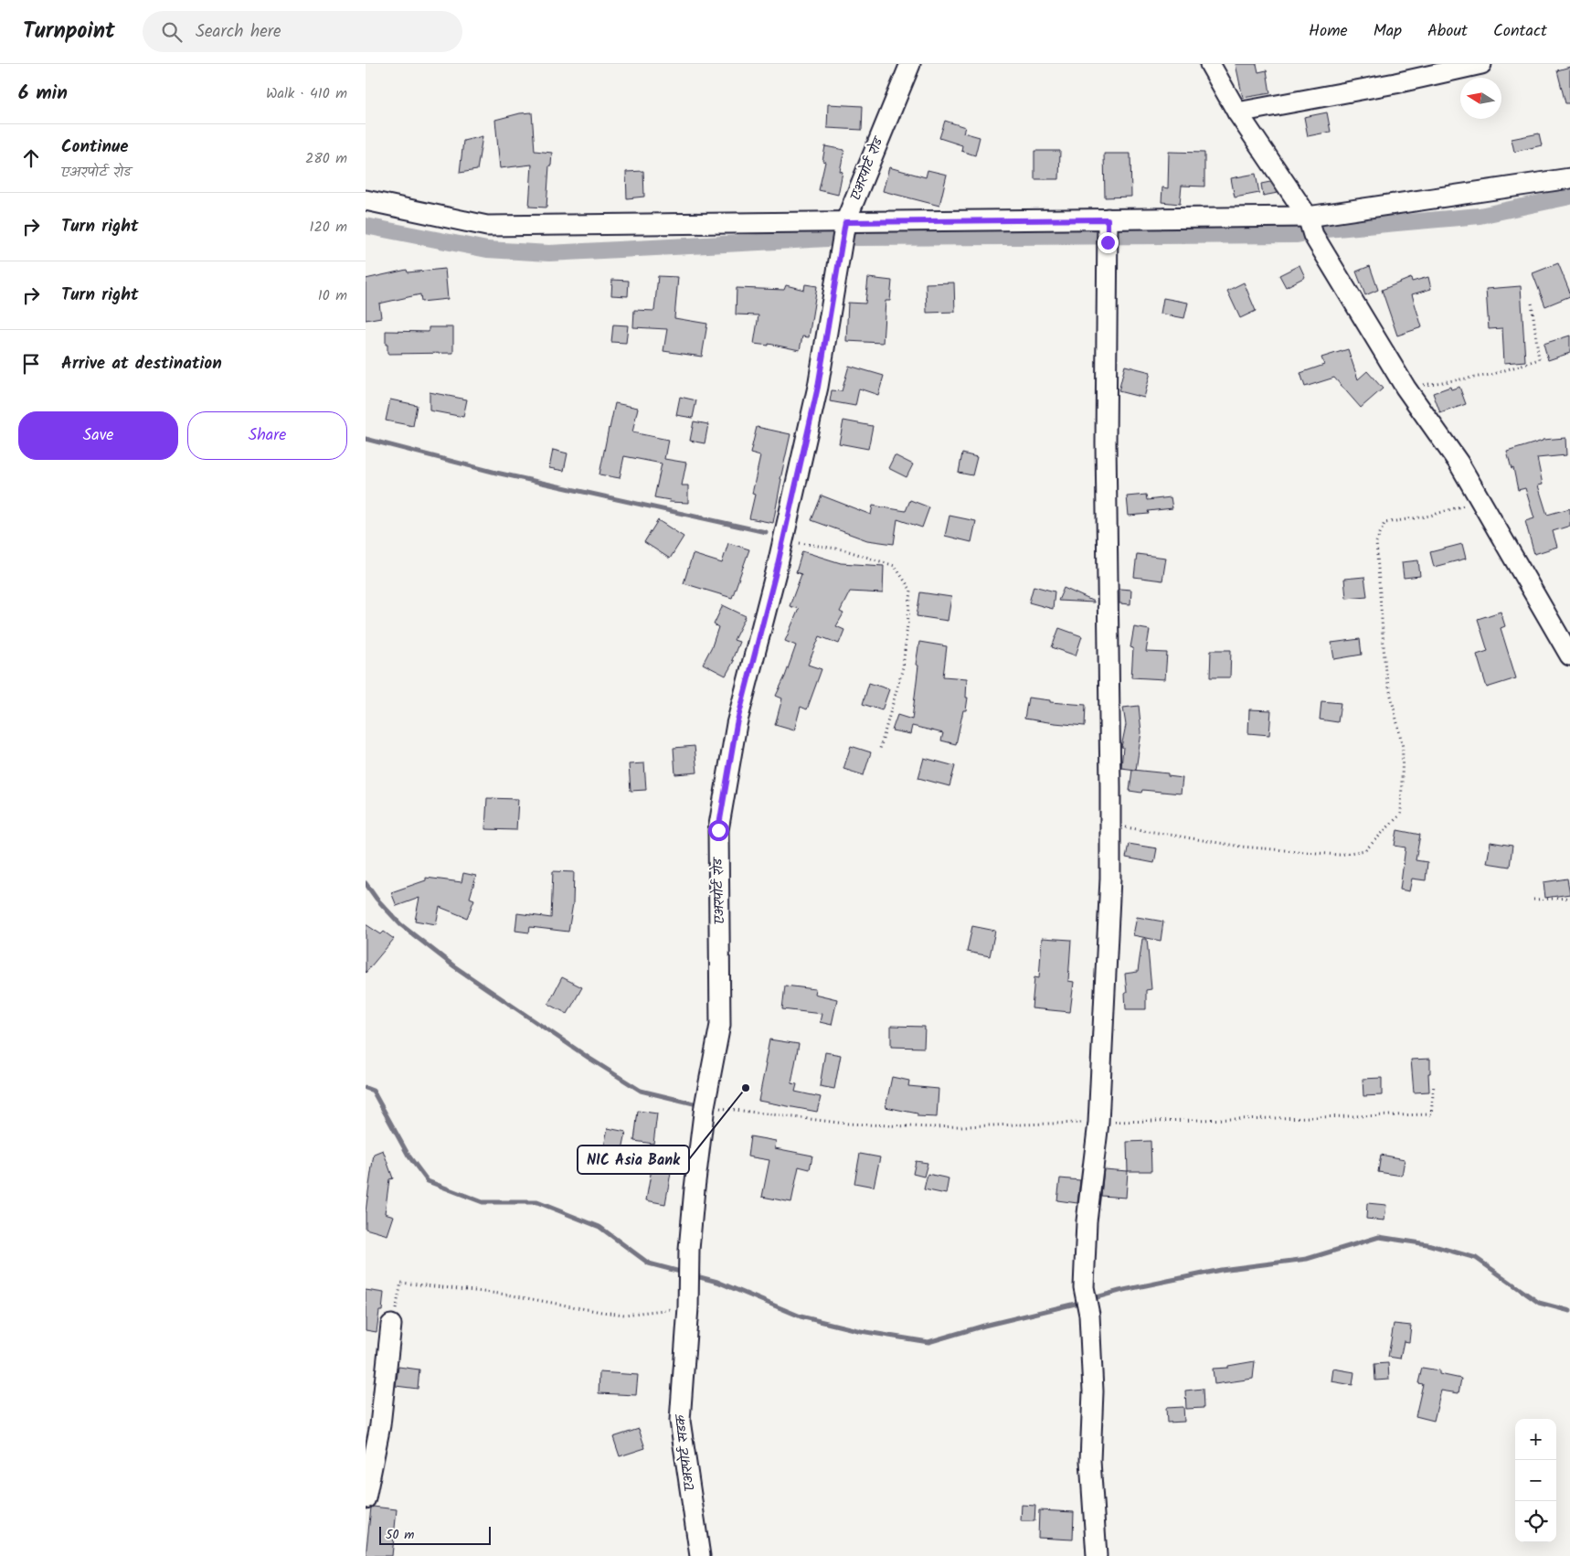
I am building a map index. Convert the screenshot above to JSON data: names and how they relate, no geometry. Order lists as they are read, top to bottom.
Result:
{
  "streets": {
    "street": ["एअरपोर्ट रोड", "एअरपोर्ट सडक"]
  },
  "crossings": [
    ["एअरपोर्ट रोड", "एअरपोर्ट सडक"]
  ],
  "places": ["NIC Asia Bank"],
  "scale_bar": "50 m",
  "north": "left",
  "page": {
    "header": "Turnpoint",
    "search": "Search here",
    "nav": [
      "Home",
      "Map",
      "About",
      "Contact"
    ],
    "heading": ["6 min", "Walk · 410 m"],
    "list": [
      ["Continue", "एअरपोर्ट रोड", "280 m"],
      ["Turn right", "120 m"],
      ["Turn right", "10 m"],
      "Arrive at destination"
    ],
    "buttons": ["Save", "Share"],
    "map_buttons": ["+", "−"],
    "scale": "50 m"
  }
}
